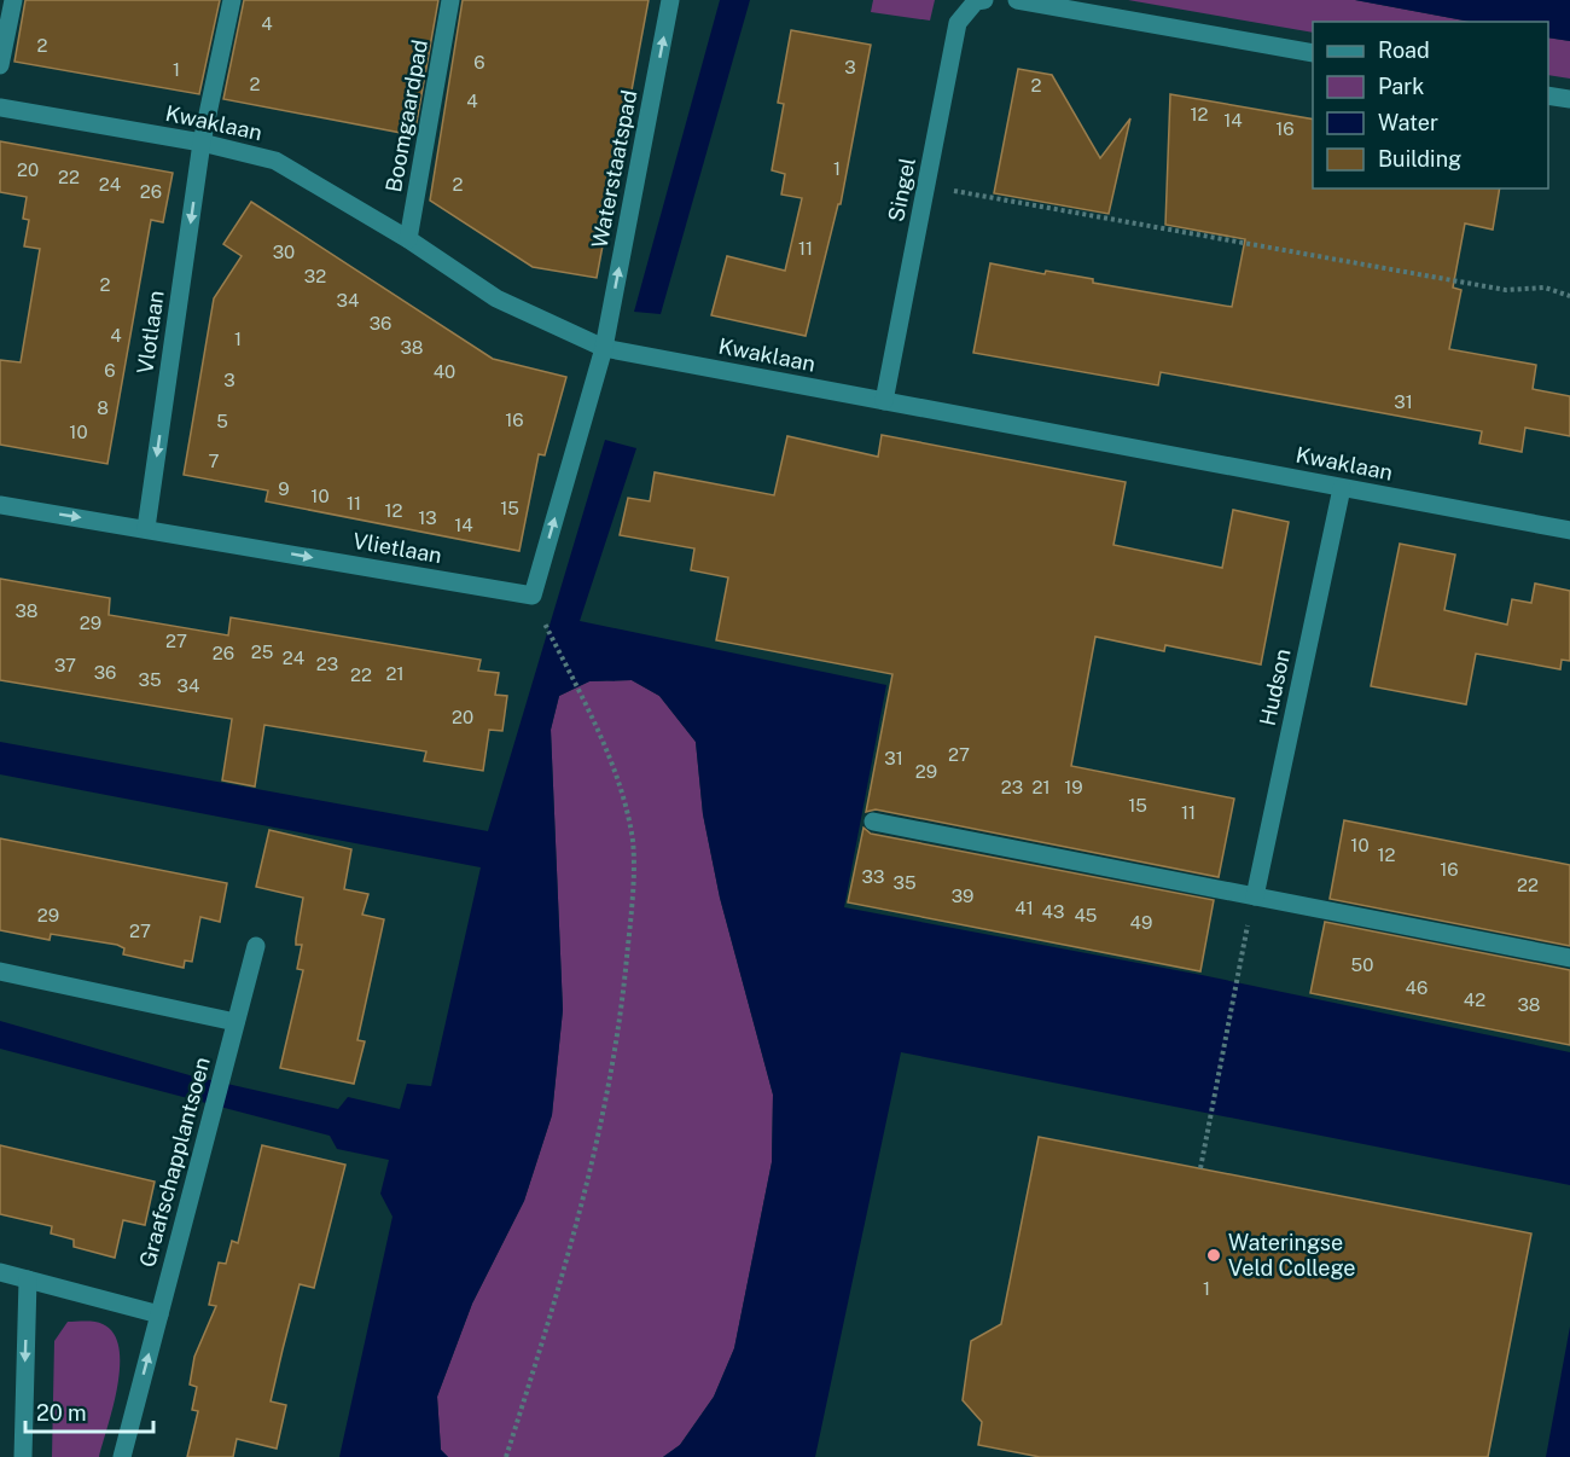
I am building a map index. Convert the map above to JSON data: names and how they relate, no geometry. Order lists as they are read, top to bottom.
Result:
{
  "streets": {
    "street": [
      "Boomgaardpad",
      "Kwaklaan",
      "Waterstaatspad",
      "Singel",
      "Vlotlaan",
      "Vlietlaan",
      "Hudson",
      "Graafschapplantsoen"
    ]
  },
  "crossings": [
    ["Boomgaardpad", "Kwaklaan"],
    ["Kwaklaan", "Waterstaatspad"],
    ["Kwaklaan", "Singel"],
    ["Kwaklaan", "Vlotlaan"],
    ["Kwaklaan", "Vlietlaan"],
    ["Kwaklaan", "Hudson"],
    ["Waterstaatspad", "Vlietlaan"],
    ["Vlotlaan", "Vlietlaan"]
  ],
  "one_way": ["Waterstaatspad", "Vlotlaan"],
  "places": ["Wateringse Veld College"],
  "house_numbers": [
    "4",
    "2",
    "6",
    "3",
    "1",
    "2",
    "2",
    "4",
    "12",
    "14",
    "16",
    "1",
    "20",
    "22",
    "24",
    "2",
    "26",
    "11",
    "30",
    "32",
    "2",
    "34",
    "36",
    "4",
    "1",
    "38",
    "6",
    "40",
    "3",
    "31",
    "8",
    "16",
    "5",
    "10",
    "7",
    "9",
    "10",
    "11",
    "15",
    "12",
    "13",
    "14",
    "38",
    "29",
    "27",
    "25",
    "26",
    "24",
    "23",
    "37",
    "36",
    "21",
    "22",
    "35",
    "34",
    "20",
    "27",
    "31",
    "29",
    "23",
    "21",
    "19",
    "15",
    "11",
    "10",
    "12",
    "16",
    "33",
    "35",
    "22",
    "39",
    "41",
    "43",
    "29",
    "45",
    "49",
    "27",
    "50",
    "46",
    "42",
    "38",
    "1"
  ],
  "legend": [
    "Road",
    "Park",
    "Water",
    "Building"
  ],
  "scale_bar": "20 m"
}
